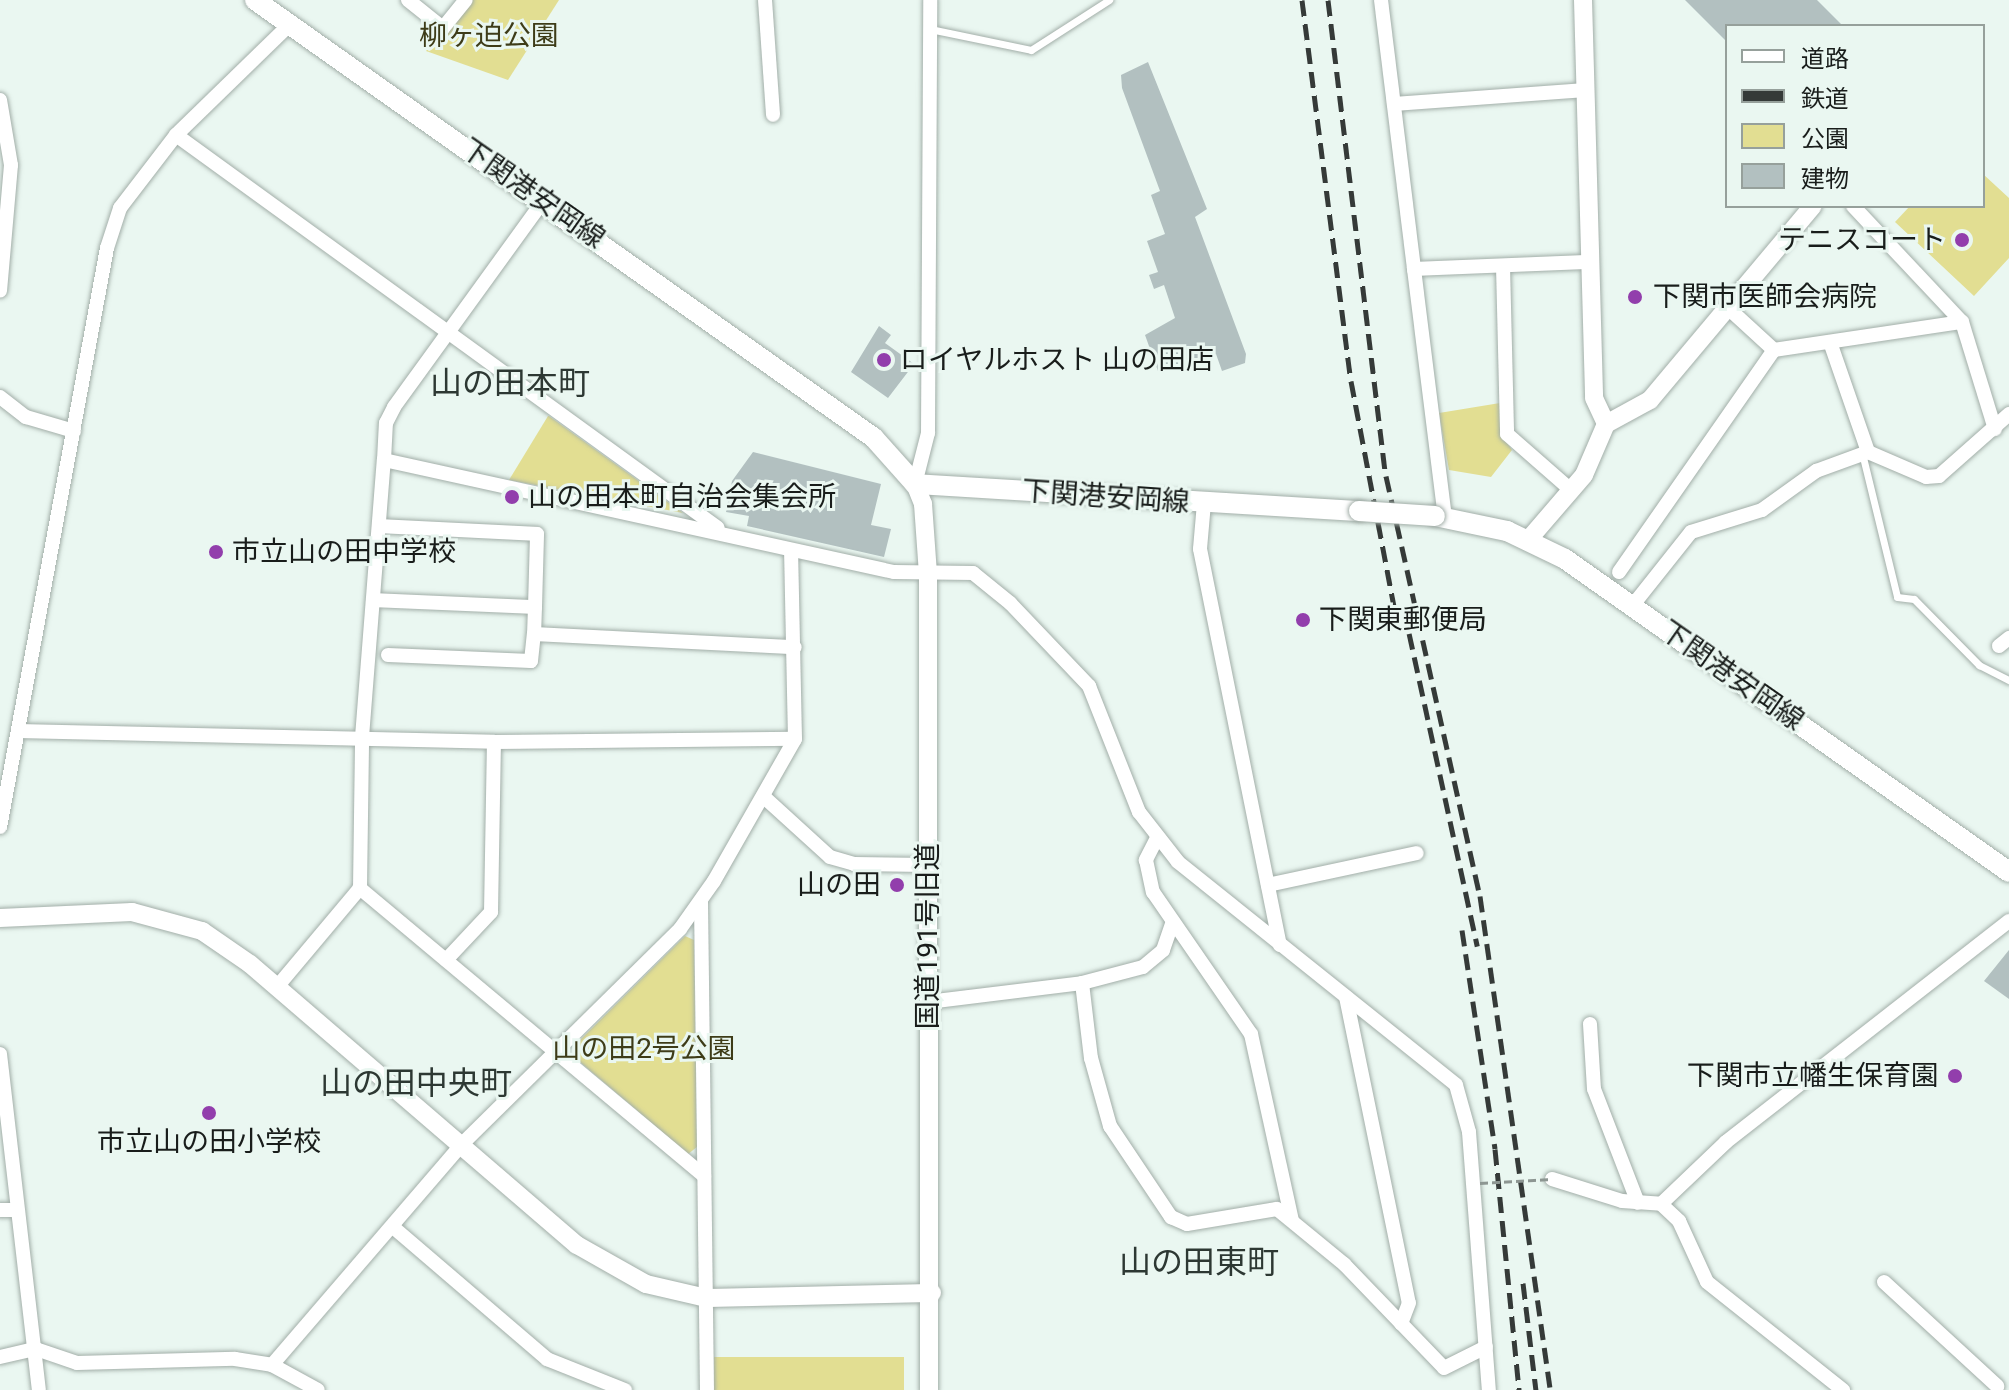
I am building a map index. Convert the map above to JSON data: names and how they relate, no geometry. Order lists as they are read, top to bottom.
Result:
{
  "streets": {
    "main road": ["下関港安岡線"],
    "street": ["国道191号旧道"]
  },
  "crossings": [
    ["下関港安岡線", "国道191号旧道"]
  ],
  "districts": ["山の田本町", "山の田中央町", "山の田東町"],
  "parks": ["柳ヶ迫公園", "山の田2号公園"],
  "places": [
    "テニスコート",
    "下関市医師会病院",
    "ロイヤルホスト 山の田店",
    "山の田本町自治会集会所",
    "市立山の田中学校",
    "下関東郵便局",
    "山の田",
    "下関市立幡生保育園",
    "市立山の田小学校"
  ],
  "legend": [
    "道路",
    "鉄道",
    "公園",
    "建物"
  ]
}
